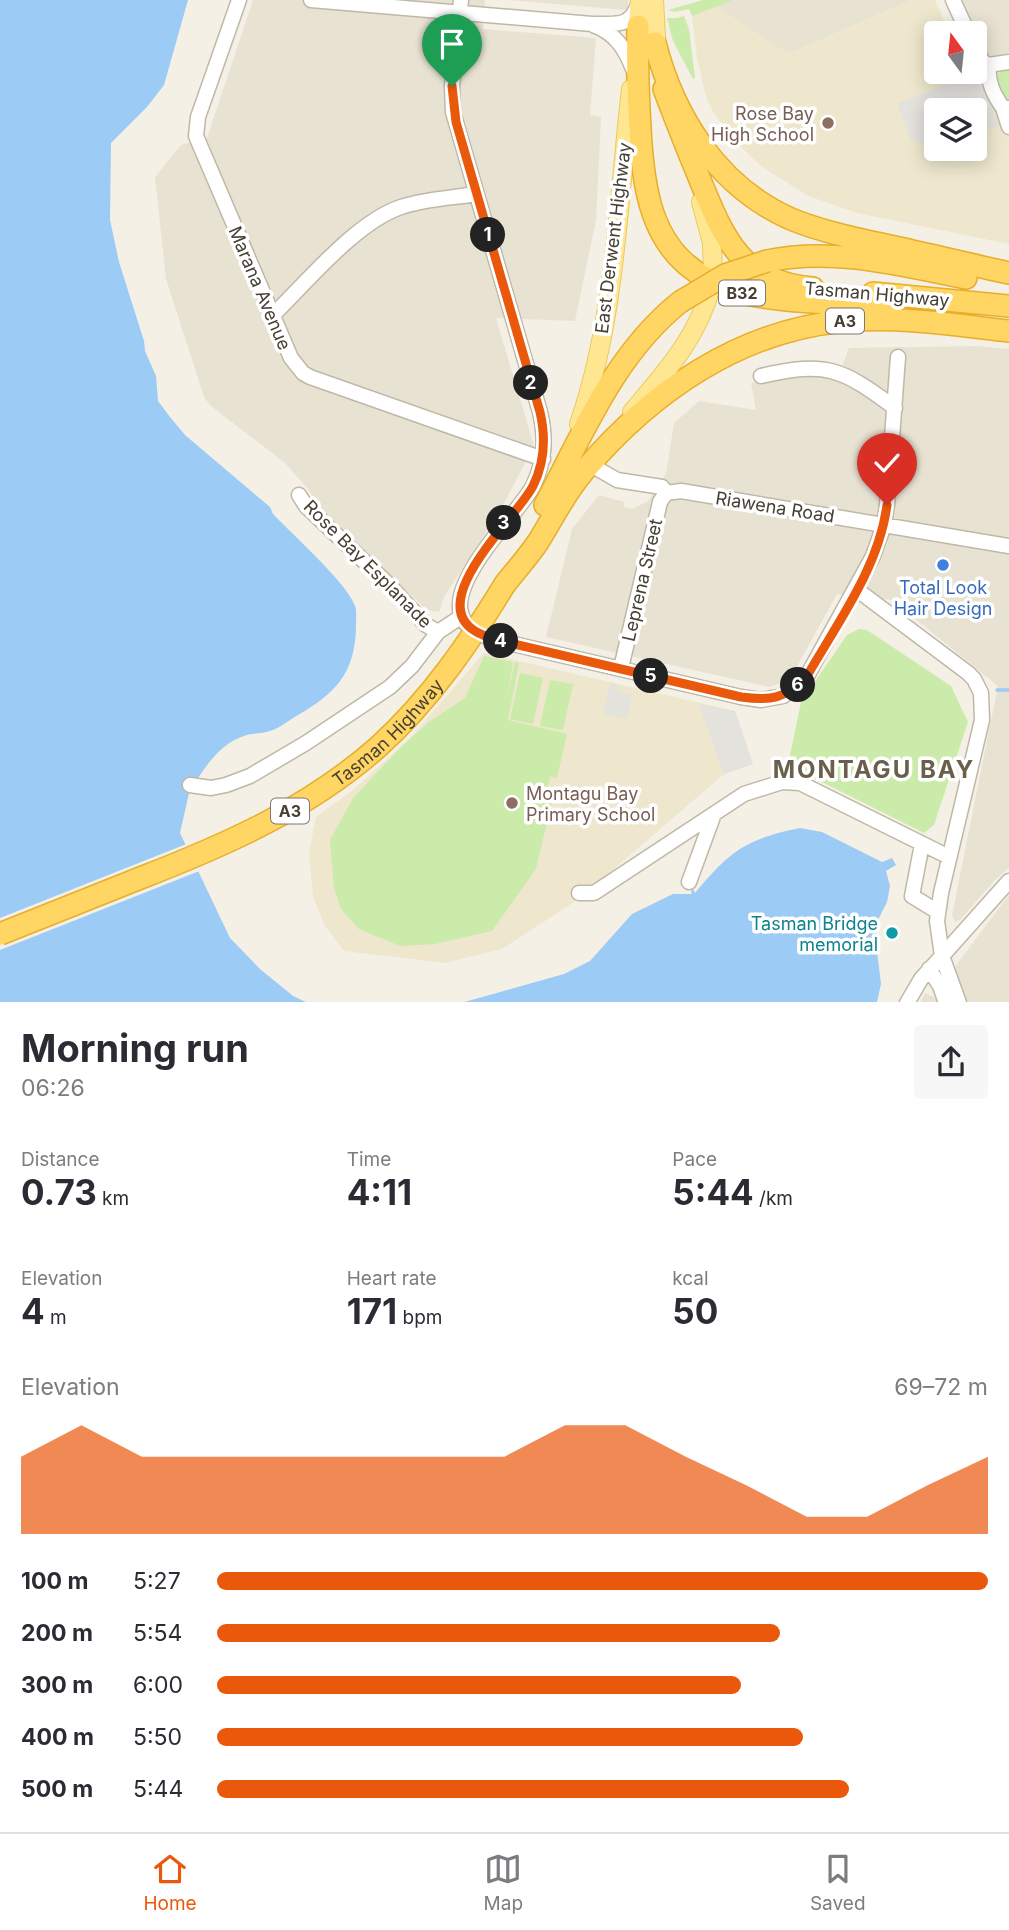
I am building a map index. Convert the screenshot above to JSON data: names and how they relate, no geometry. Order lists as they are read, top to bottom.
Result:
{
  "streets": {
    "highway": ["B32", "Tasman Highway", "A3"],
    "main road": ["East Derwent Highway"],
    "street": [
      "Marana Avenue",
      "Riawena Road",
      "Rose Bay Esplanade",
      "Leprena Street"
    ]
  },
  "crossings": [
    ["East Derwent Highway", "B32"],
    ["East Derwent Highway", "Tasman Highway"],
    ["Tasman Highway", "A3"],
    ["Tasman Highway", "Riawena Road"],
    ["A3", "Riawena Road"],
    ["Riawena Road", "Leprena Street"]
  ],
  "districts": ["MONTAGU BAY"],
  "places": [
    "Rose Bay High School",
    "Total Look Hair Design",
    "Montagu Bay Primary School",
    "Tasman Bridge memorial"
  ],
  "north": "top",
  "page": {
    "pins": [
      "1",
      "2",
      "3",
      "4",
      "5",
      "6"
    ],
    "heading": ["Morning run", "06:26"],
    "stats": [
      ["Distance", "0.73 km"],
      ["Time", "4:11"],
      ["Pace", "5:44 /km"],
      ["Elevation", "4 m"],
      ["Heart rate", "171 bpm"],
      ["kcal", "50"]
    ],
    "chart": ["Elevation", "69–72 m"],
    "list": [
      {
        "name": "100 m",
        "note": "5:27"
      },
      {
        "name": "200 m",
        "note": "5:54"
      },
      {
        "name": "300 m",
        "note": "6:00"
      },
      {
        "name": "400 m",
        "note": "5:50"
      },
      {
        "name": "500 m",
        "note": "5:44"
      }
    ],
    "tabs": ["Home", "Map", "Saved"]
  }
}
